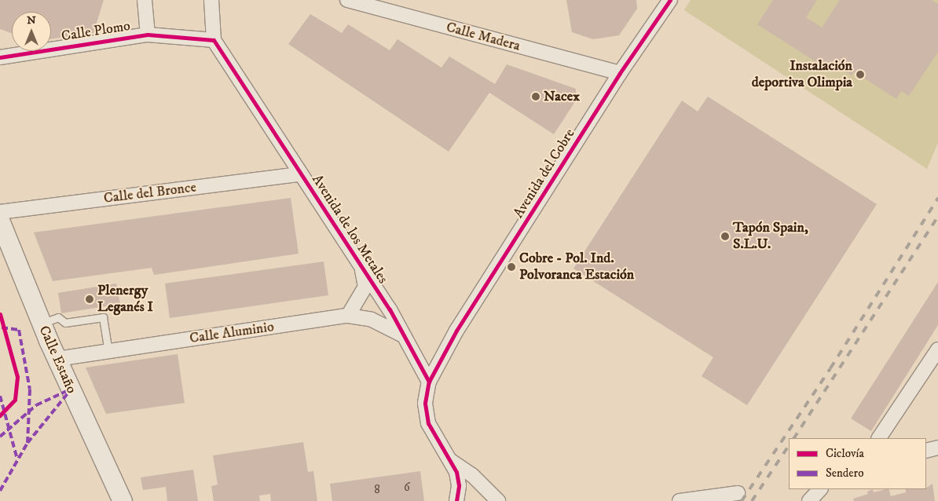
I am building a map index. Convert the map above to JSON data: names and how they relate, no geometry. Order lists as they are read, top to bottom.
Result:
{
  "streets": {
    "main road": ["Calle Estaño"],
    "street": [
      "Calle Plomo",
      "Calle Madera",
      "Avenida del Cobre",
      "Calle del Bronce",
      "Avenida de los Metales",
      "Calle Aluminio"
    ]
  },
  "crossings": [
    ["Calle Madera", "Avenida del Cobre"],
    ["Avenida del Cobre", "Avenida de los Metales"],
    ["Calle del Bronce", "Avenida de los Metales"],
    ["Avenida de los Metales", "Calle Aluminio"],
    ["Calle Aluminio", "Calle Estaño"]
  ],
  "places": [
    "Instalación deportiva Olimpia",
    "Nacex",
    "Tapón Spain, S.L.U.",
    "Cobre - Pol. Ind. Polvoranca Estación",
    "Plenergy Leganés I"
  ],
  "house_numbers": ["6", "8"],
  "legend": ["Ciclovía", "Sendero"],
  "north": "top"
}
